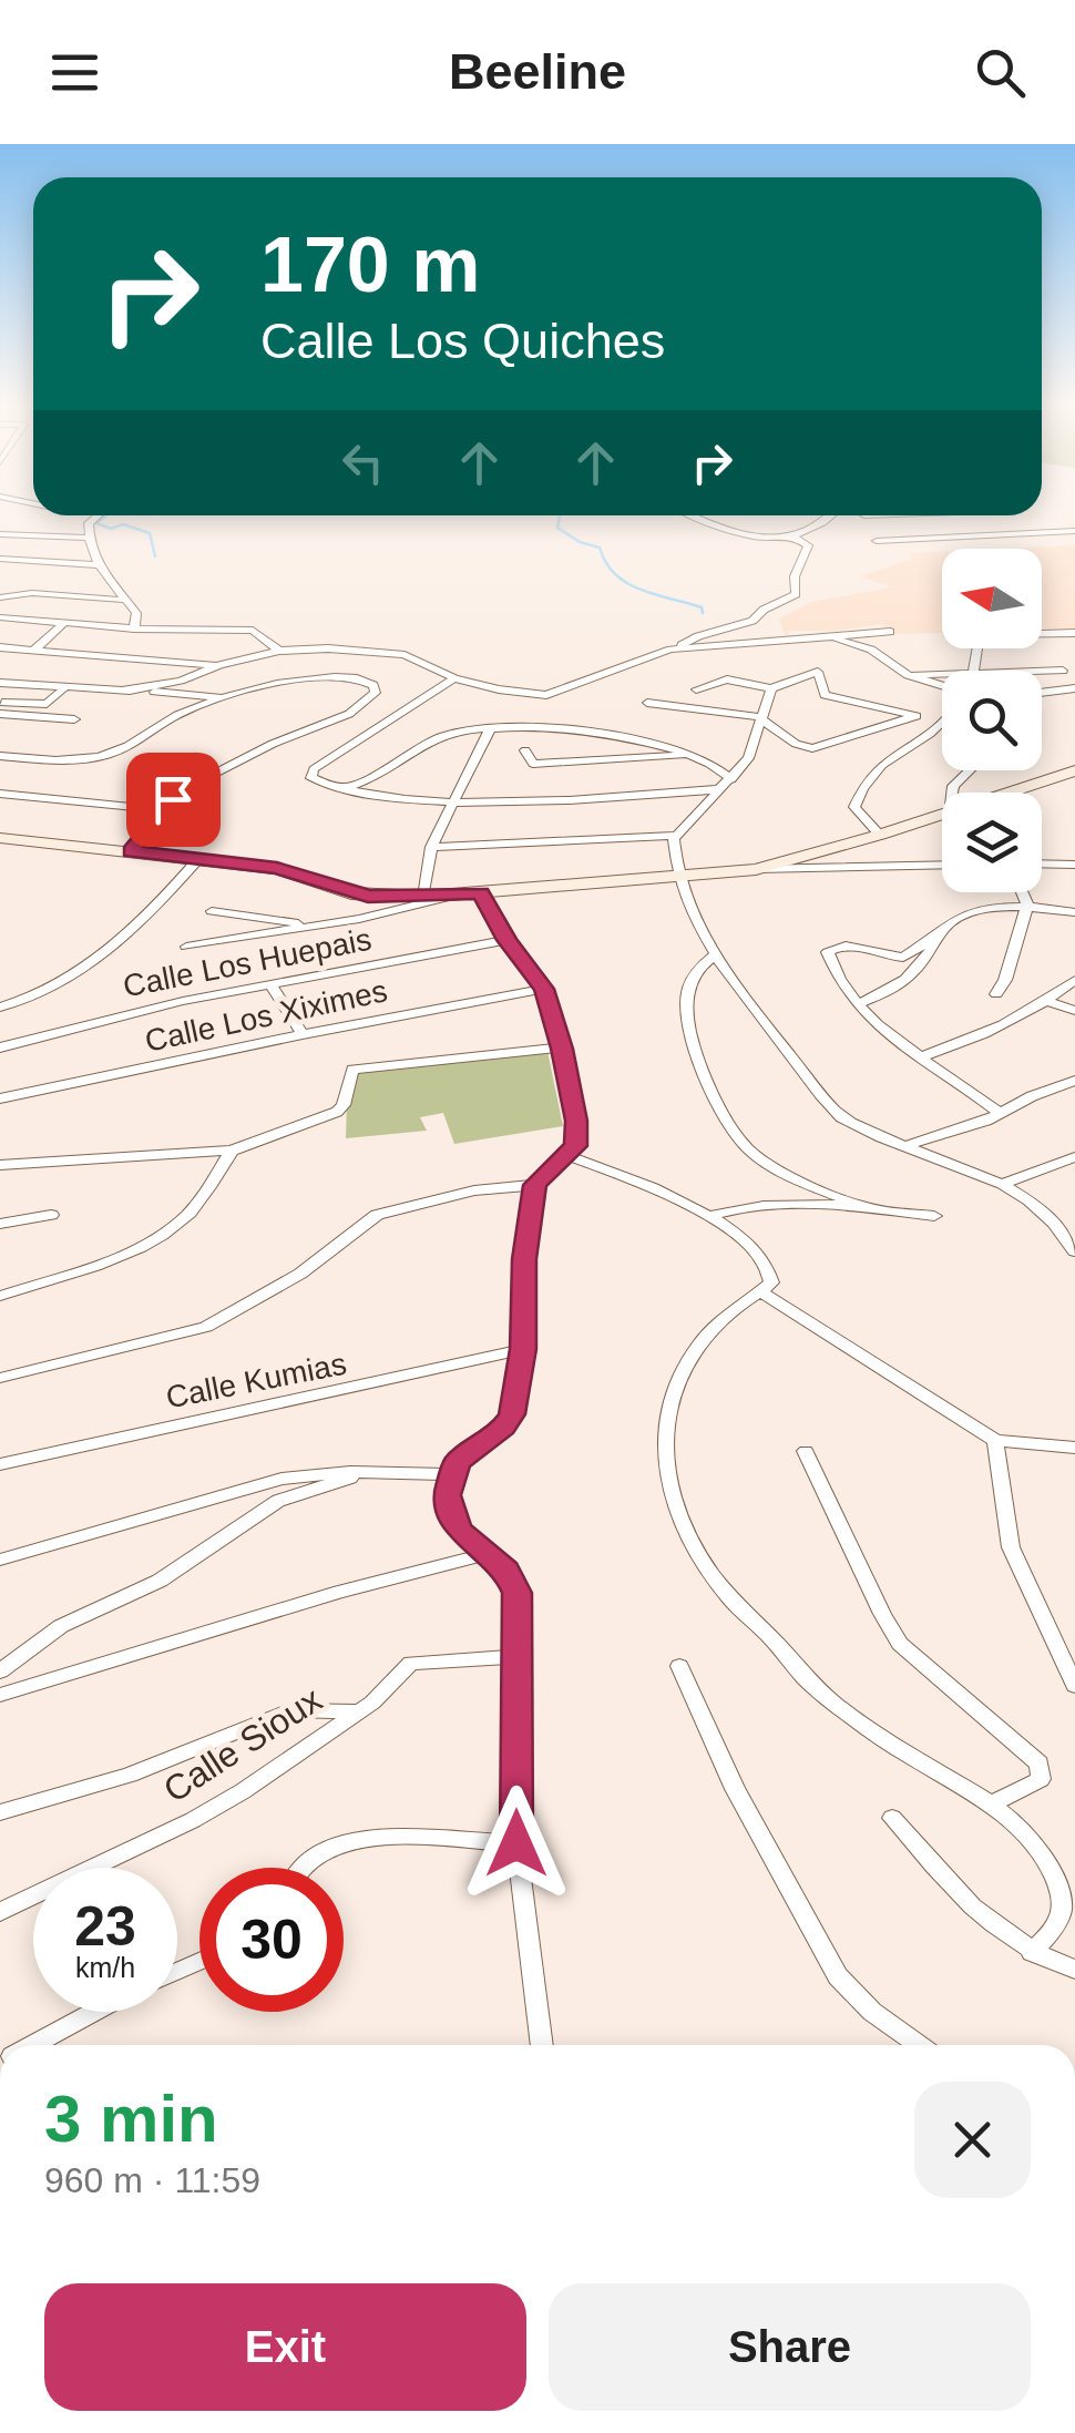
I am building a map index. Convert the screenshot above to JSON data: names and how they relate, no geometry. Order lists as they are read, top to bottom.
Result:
{
  "streets": {
    "street": [
      "Calle Los Huepais",
      "Calle Los Xiximes",
      "Calle Kumias",
      "Calle Sioux"
    ]
  },
  "north": "left",
  "page": {
    "header": "Beeline",
    "turn": ["170 m", "Calle Los Quiches"],
    "speed": "23 km/h",
    "limit": "30",
    "heading": ["3 min", "960 m · 11:59"],
    "buttons": ["Exit", "Share"]
  }
}
